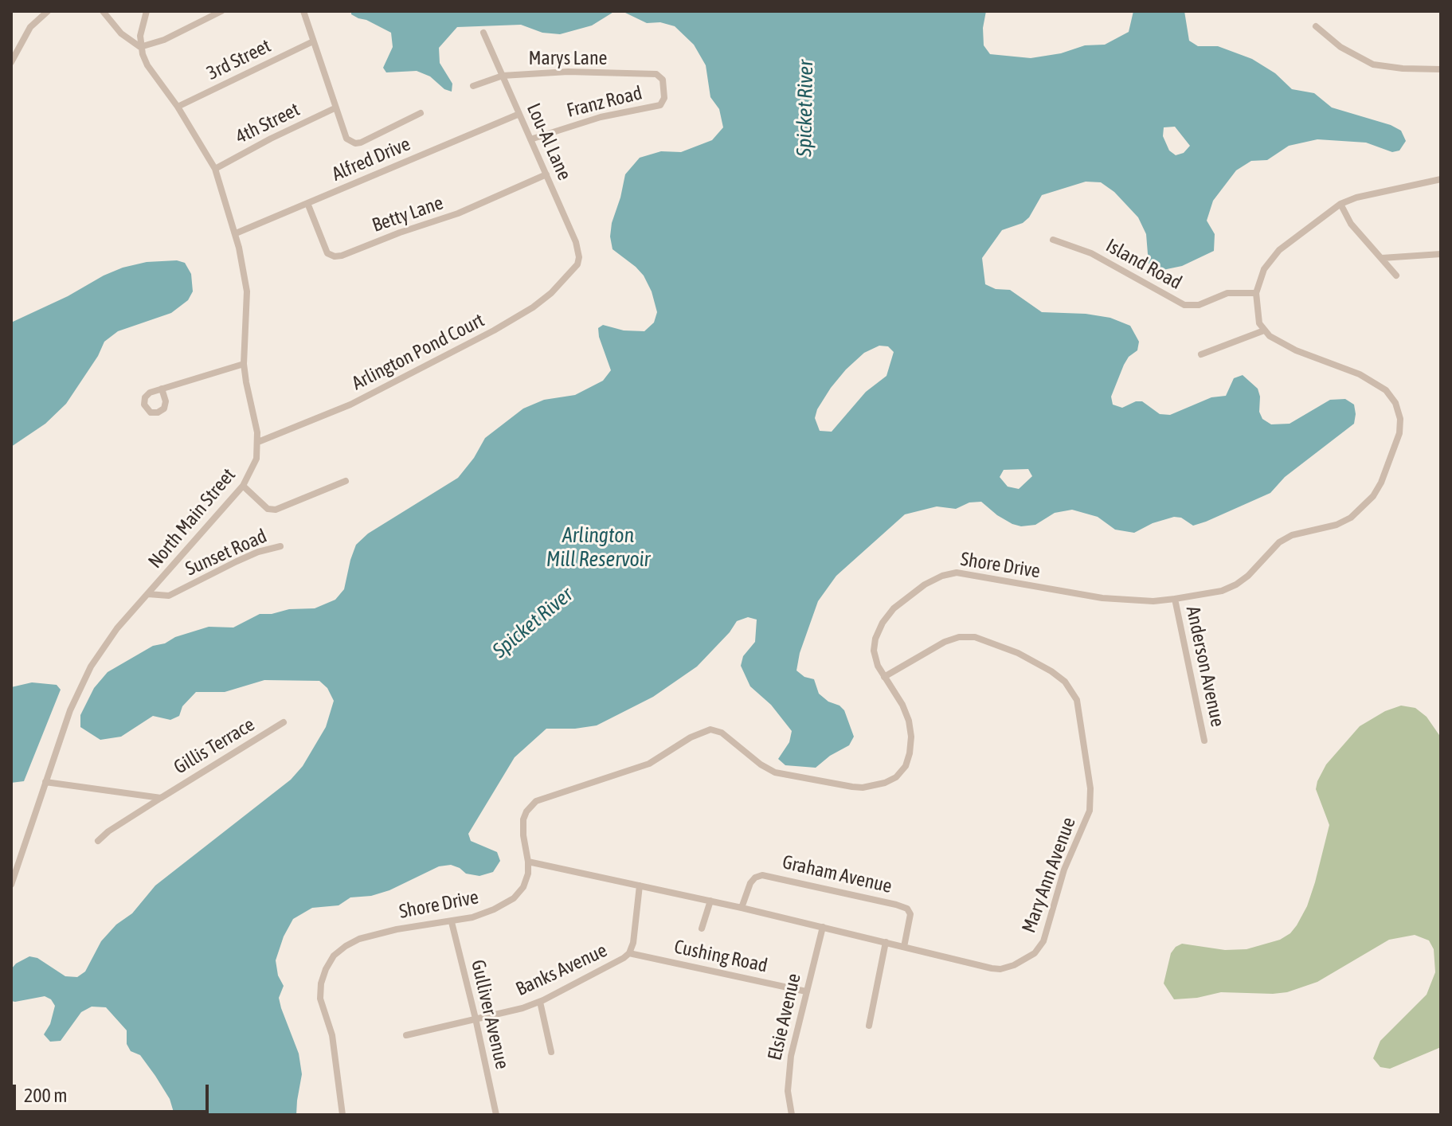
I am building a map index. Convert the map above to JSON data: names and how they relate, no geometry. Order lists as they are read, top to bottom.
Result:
{
  "streets": {
    "street": [
      "Marys Lane",
      "3rd Street",
      "Franz Road",
      "4th Street",
      "Lou-Al Lane",
      "Alfred Drive",
      "Betty Lane",
      "Island Road",
      "Arlington Pond Court",
      "North Main Street",
      "Sunset Road",
      "Shore Drive",
      "Anderson Avenue",
      "Gillis Terrace",
      "Graham Avenue",
      "Mary Ann Avenue",
      "Cushing Road",
      "Banks Avenue",
      "Gulliver Avenue",
      "Elsie Avenue"
    ]
  },
  "crossings": [
    ["Marys Lane", "Franz Road"],
    ["Marys Lane", "Lou-Al Lane"],
    ["3rd Street", "North Main Street"],
    ["Franz Road", "Lou-Al Lane"],
    ["4th Street", "North Main Street"],
    ["Lou-Al Lane", "Alfred Drive"],
    ["Lou-Al Lane", "Betty Lane"],
    ["Lou-Al Lane", "Arlington Pond Court"],
    ["Alfred Drive", "Betty Lane"],
    ["Alfred Drive", "North Main Street"],
    ["Arlington Pond Court", "North Main Street"],
    ["North Main Street", "Sunset Road"],
    ["North Main Street", "Gillis Terrace"],
    ["Shore Drive", "Anderson Avenue"],
    ["Shore Drive", "Mary Ann Avenue"],
    ["Shore Drive", "Gulliver Avenue"],
    ["Graham Avenue", "Mary Ann Avenue"],
    ["Mary Ann Avenue", "Banks Avenue"],
    ["Mary Ann Avenue", "Elsie Avenue"],
    ["Cushing Road", "Banks Avenue"],
    ["Cushing Road", "Elsie Avenue"],
    ["Banks Avenue", "Gulliver Avenue"]
  ],
  "water": ["Spicket River", "Arlington Mill Reservoir"],
  "scale_bar": "200 m"
}
